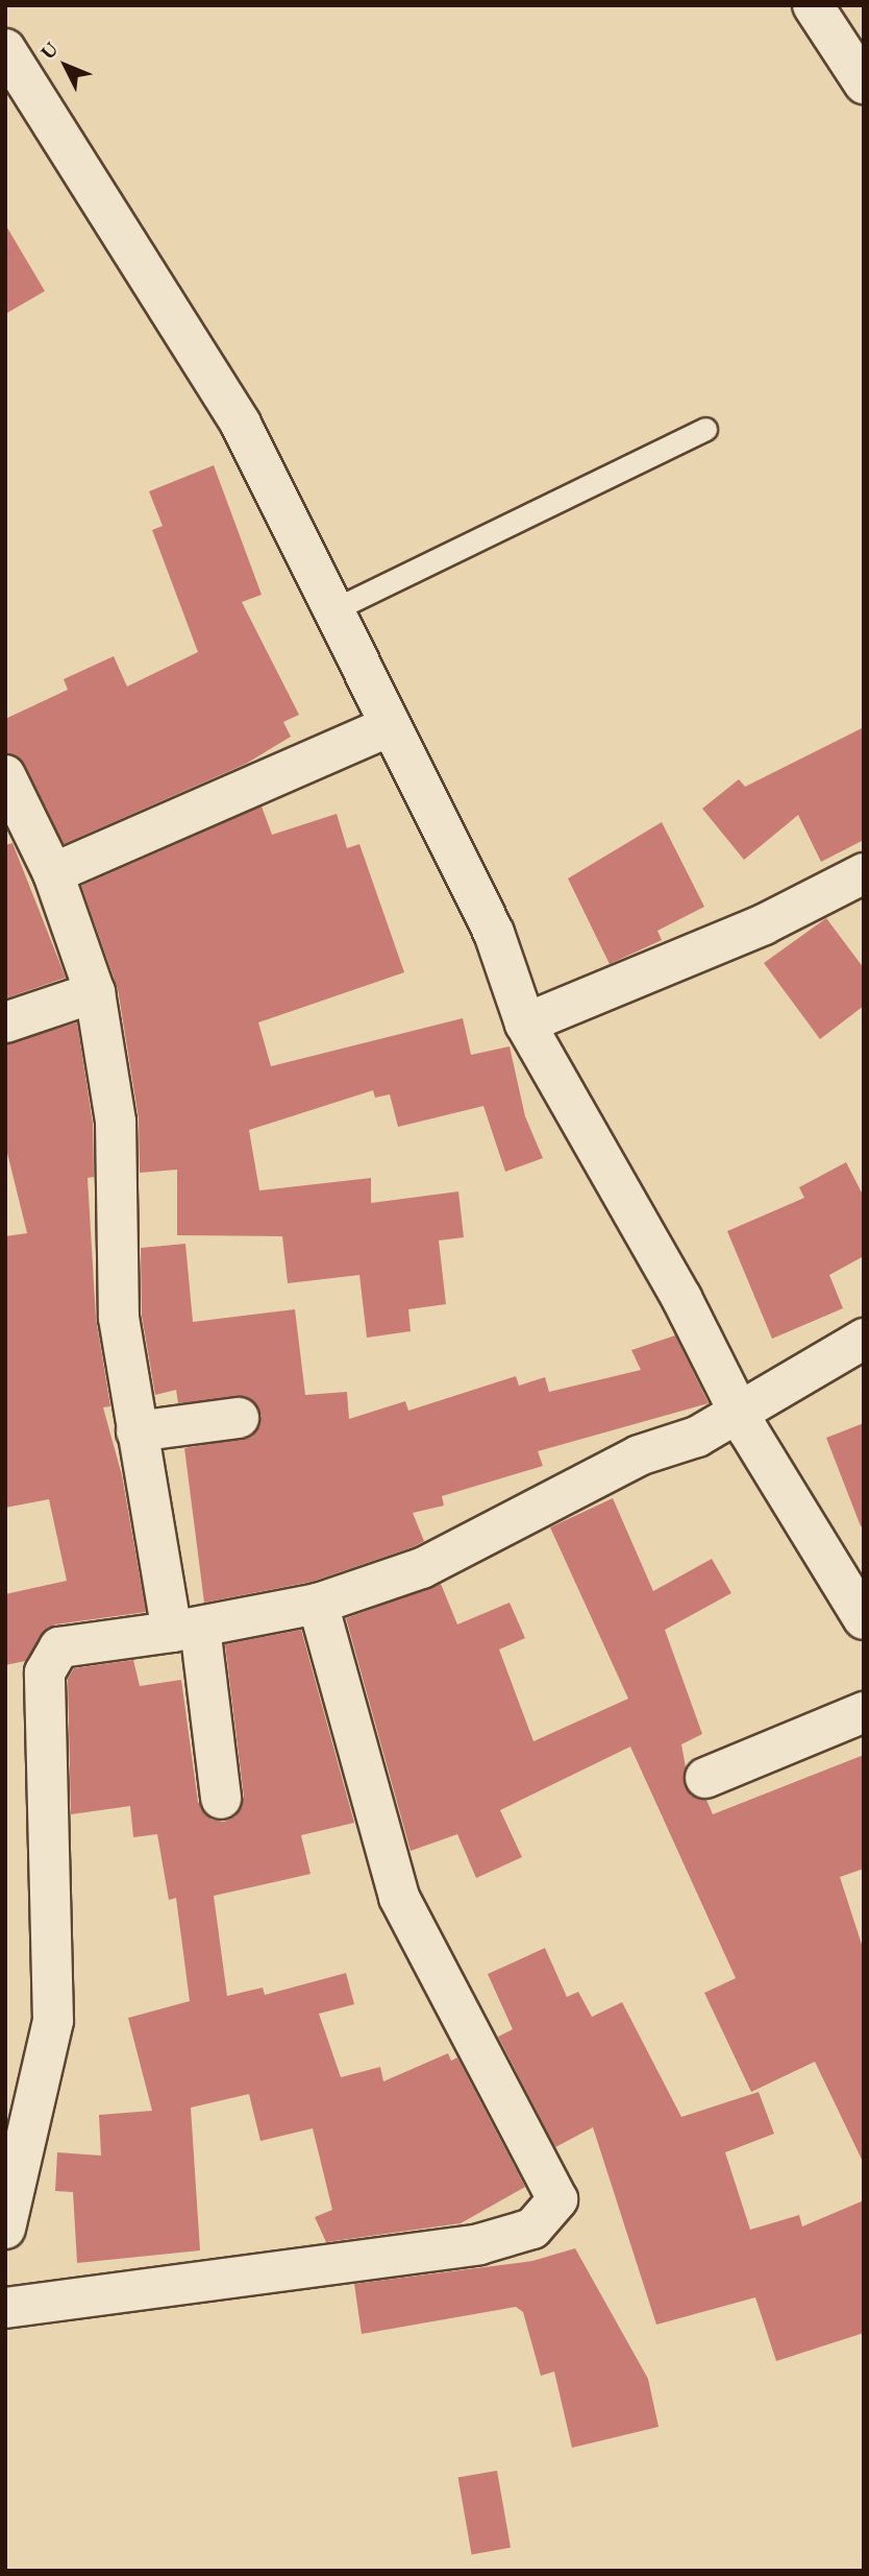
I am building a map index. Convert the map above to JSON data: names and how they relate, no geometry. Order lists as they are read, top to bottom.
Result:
{
  "north": "top left"
}
